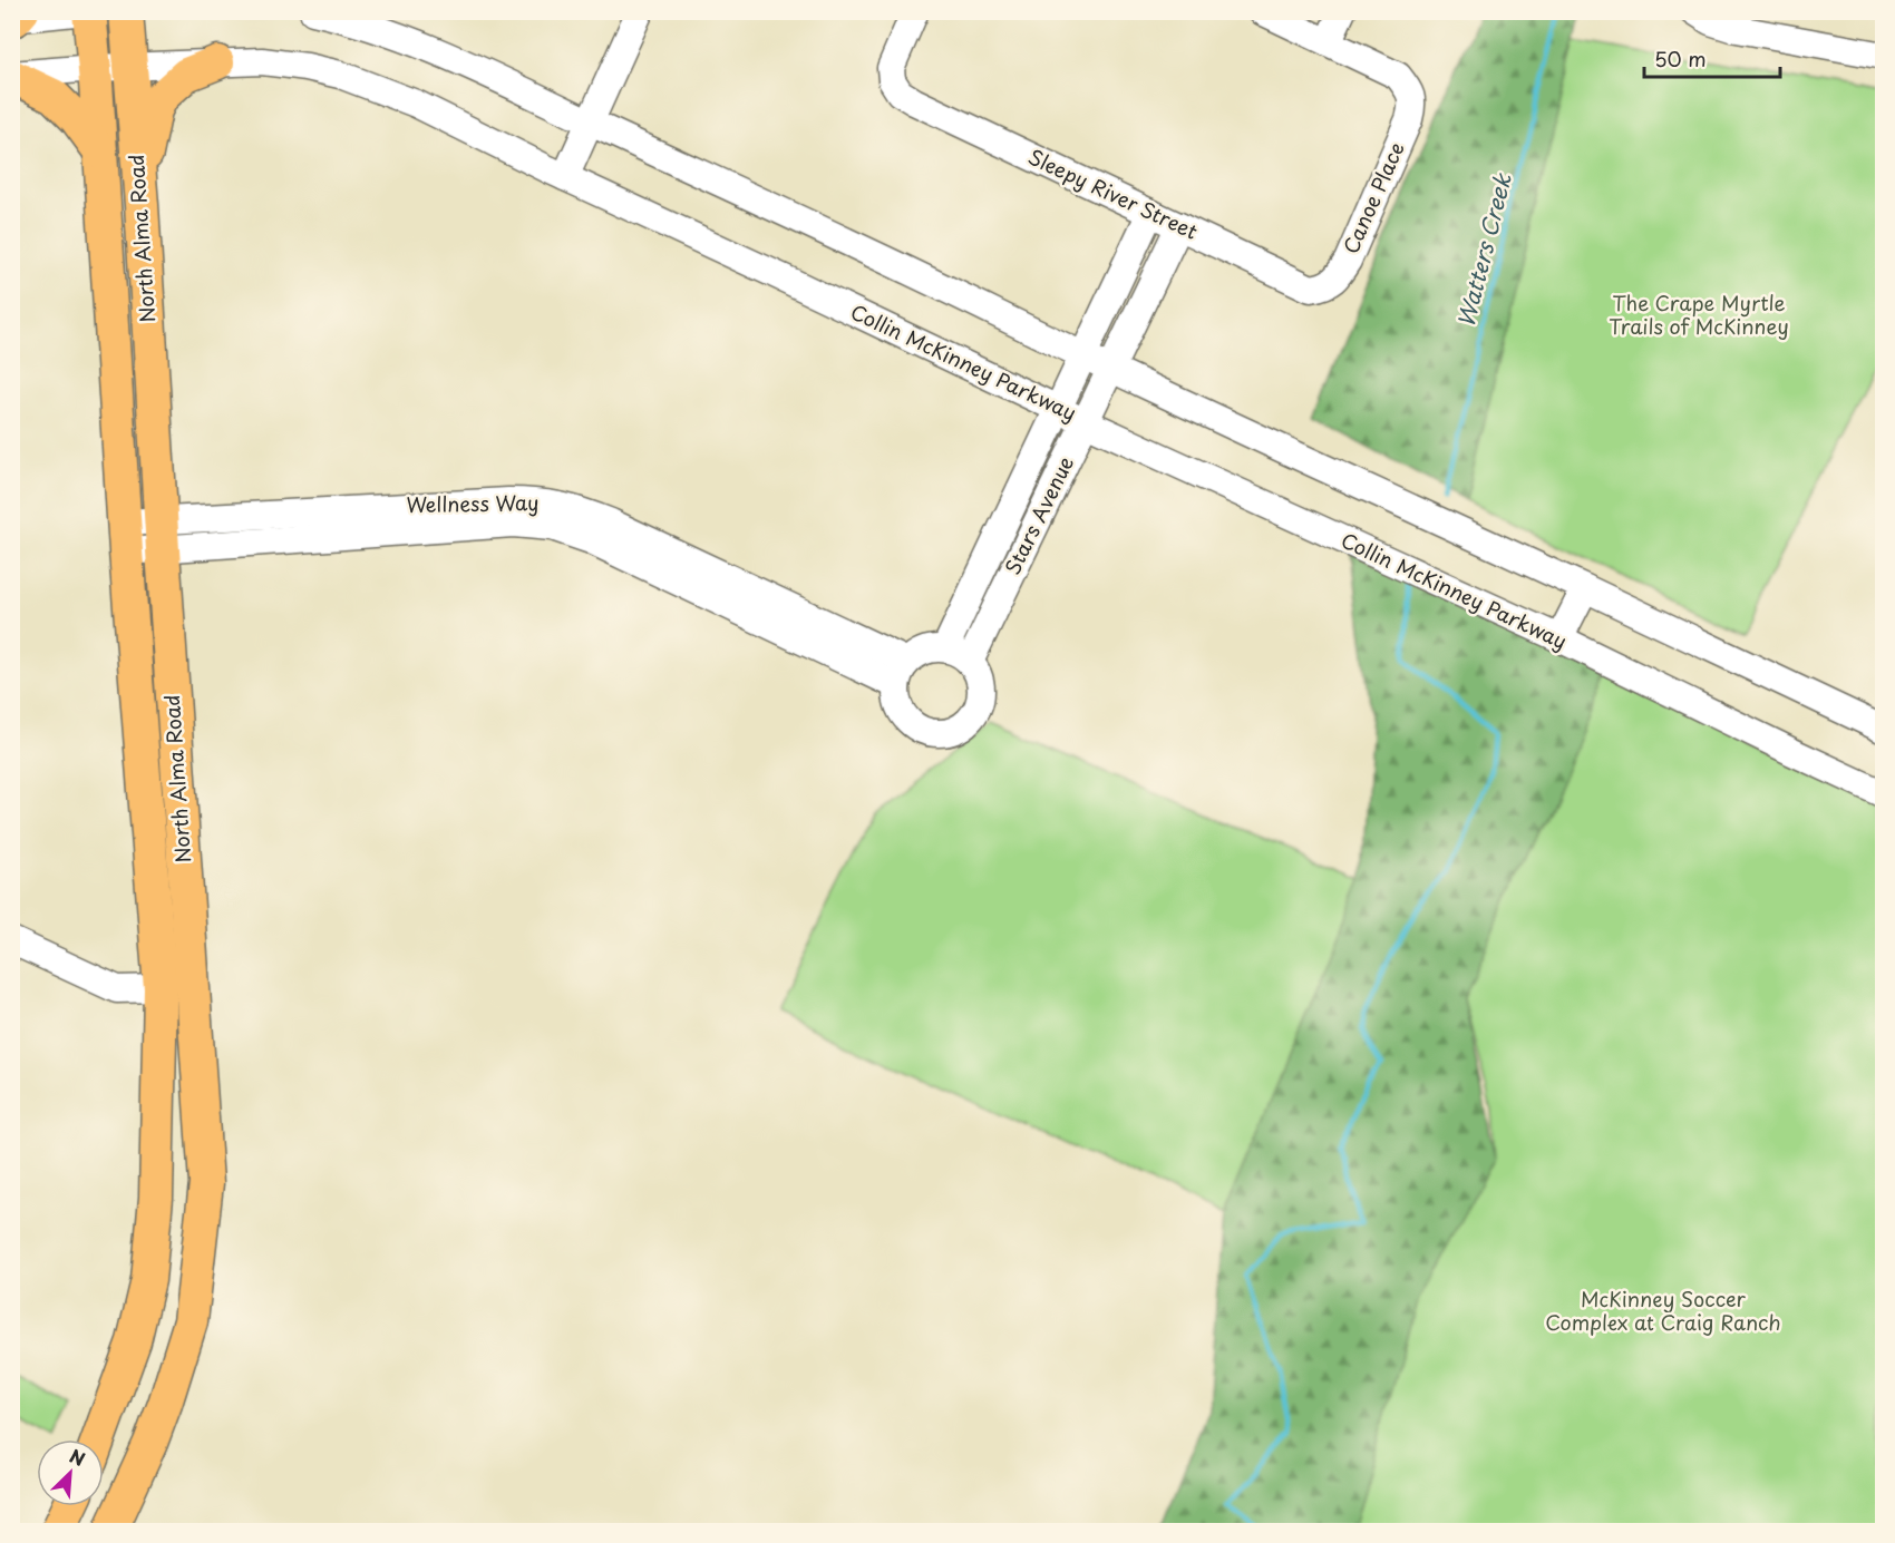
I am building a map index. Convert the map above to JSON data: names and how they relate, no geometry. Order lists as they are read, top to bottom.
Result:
{
  "streets": {
    "main road": ["North Alma Road"],
    "street": [
      "Sleepy River Street",
      "Canoe Place",
      "Collin McKinney Parkway",
      "Wellness Way",
      "Stars Avenue"
    ]
  },
  "crossings": [
    ["Sleepy River Street", "Canoe Place"],
    ["Sleepy River Street", "Stars Avenue"],
    ["North Alma Road", "Collin McKinney Parkway"],
    ["North Alma Road", "Wellness Way"],
    ["Collin McKinney Parkway", "Stars Avenue"],
    ["Wellness Way", "Stars Avenue"]
  ],
  "water": ["Watters Creek"],
  "parks": ["The Crape Myrtle Trails of McKinney", "McKinney Soccer Complex at Craig Ranch"],
  "scale_bar": "50 m",
  "north": "top right"
}
